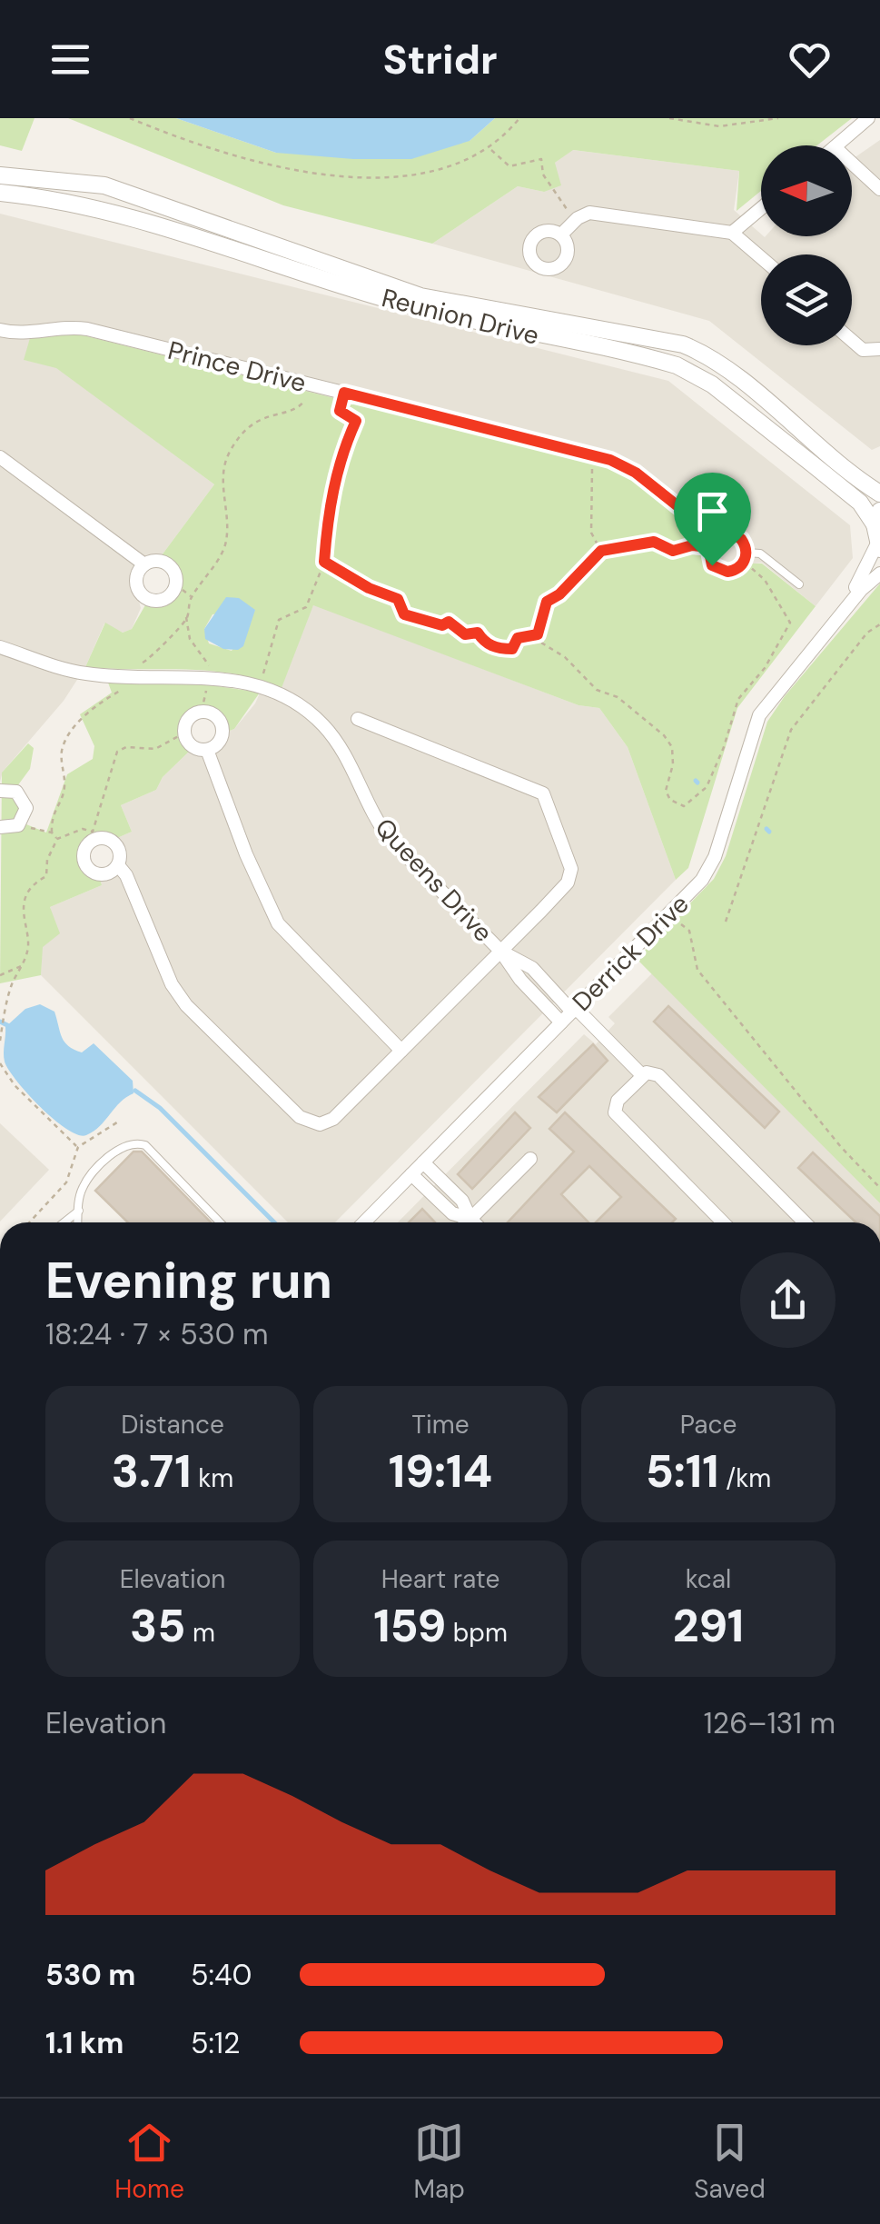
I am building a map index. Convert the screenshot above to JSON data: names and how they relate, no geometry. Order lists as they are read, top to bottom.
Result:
{
  "streets": {
    "street": [
      "Reunion Drive",
      "Prince Drive",
      "Queens Drive",
      "Derrick Drive"
    ]
  },
  "crossings": [
    ["Queens Drive", "Derrick Drive"]
  ],
  "north": "left",
  "page": {
    "header": "Stridr",
    "heading": ["Evening run", "18:24 · 7 × 530 m"],
    "stats": [
      ["Distance", "3.71 km"],
      ["Time", "19:14"],
      ["Pace", "5:11 /km"],
      ["Elevation", "35 m"],
      ["Heart rate", "159 bpm"],
      ["kcal", "291"]
    ],
    "chart": ["Elevation", "126–131 m"],
    "list": [
      {
        "name": "530 m",
        "note": "5:40"
      },
      {
        "name": "1.1 km",
        "note": "5:12"
      }
    ],
    "tabs": ["Home", "Map", "Saved"]
  }
}
